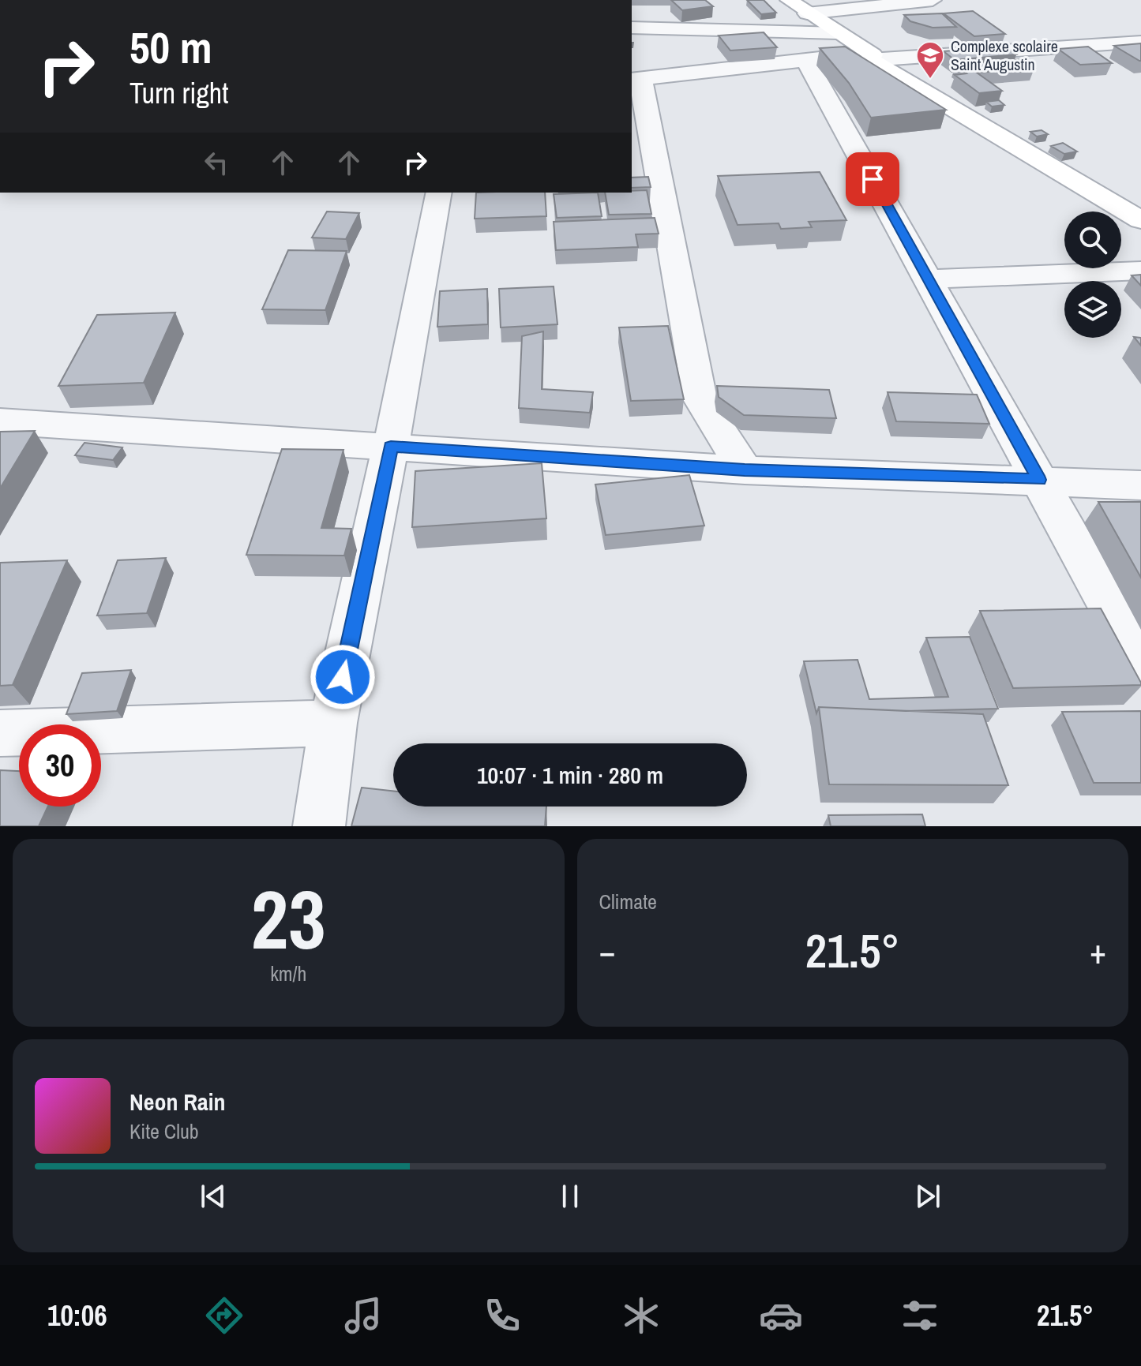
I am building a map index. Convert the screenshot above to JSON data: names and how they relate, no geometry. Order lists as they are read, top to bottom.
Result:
{
  "places": {
    "school or university": ["Complexe scolaire Saint Augustin"]
  },
  "page": {
    "turn": ["50 m", "Turn right"],
    "limit": "30",
    "trip": "10:07 · 1 min · 280 m",
    "tile": [
      ["23", "km/h"],
      "Climate"
    ],
    "heat": ["−", "21.5°", "+"],
    "song": ["Neon Rain", "Kite Club"],
    "tabs": ["10:06", "21.5°"]
  }
}
